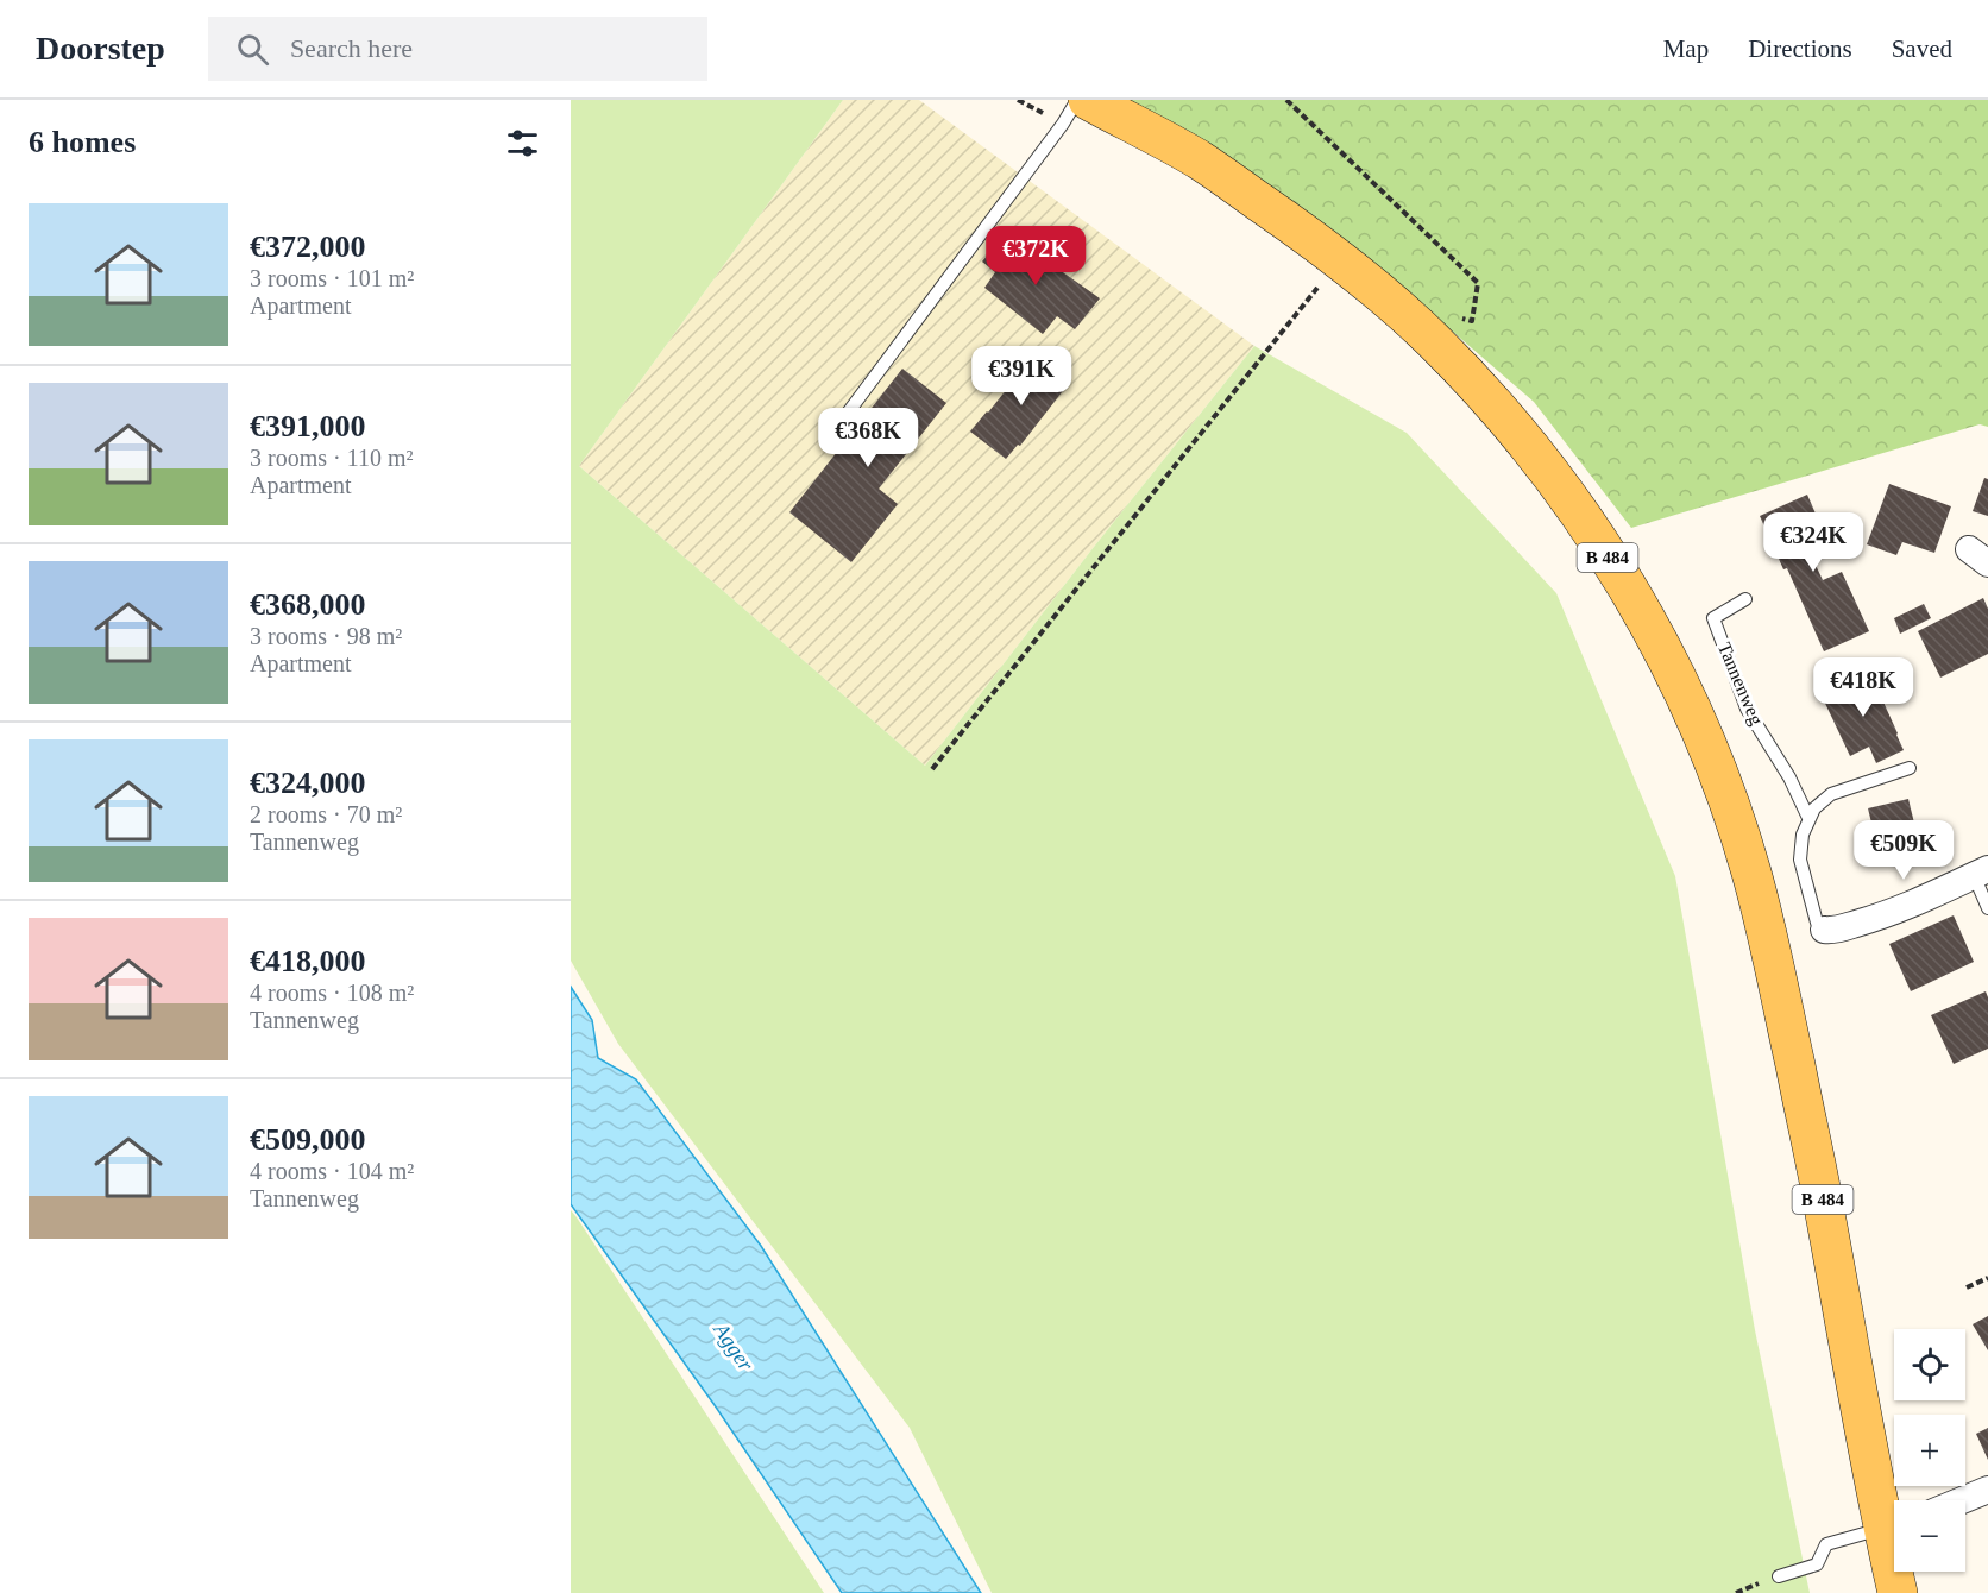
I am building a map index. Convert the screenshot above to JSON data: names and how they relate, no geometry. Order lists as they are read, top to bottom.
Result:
{
  "streets": {
    "main road": ["B 484"],
    "lane": ["Tannenweg"]
  },
  "water": ["Agger"],
  "page": {
    "header": "Doorstep",
    "search": "Search here",
    "nav": ["Map", "Directions", "Saved"],
    "heading": "6 homes",
    "list": [
      {
        "name": "€372,000",
        "note": "3 rooms · 101 m² · Apartment"
      },
      {
        "name": "€391,000",
        "note": "3 rooms · 110 m² · Apartment"
      },
      {
        "name": "€368,000",
        "note": "3 rooms · 98 m² · Apartment"
      },
      {
        "name": "€324,000",
        "note": "2 rooms · 70 m² · Tannenweg"
      },
      {
        "name": "€418,000",
        "note": "4 rooms · 108 m² · Tannenweg"
      },
      {
        "name": "€509,000",
        "note": "4 rooms · 104 m² · Tannenweg"
      }
    ],
    "price": [
      "€372K",
      "€391K",
      "€368K",
      "€324K",
      "€418K",
      "€509K"
    ],
    "map_buttons": ["+", "−"]
  }
}
